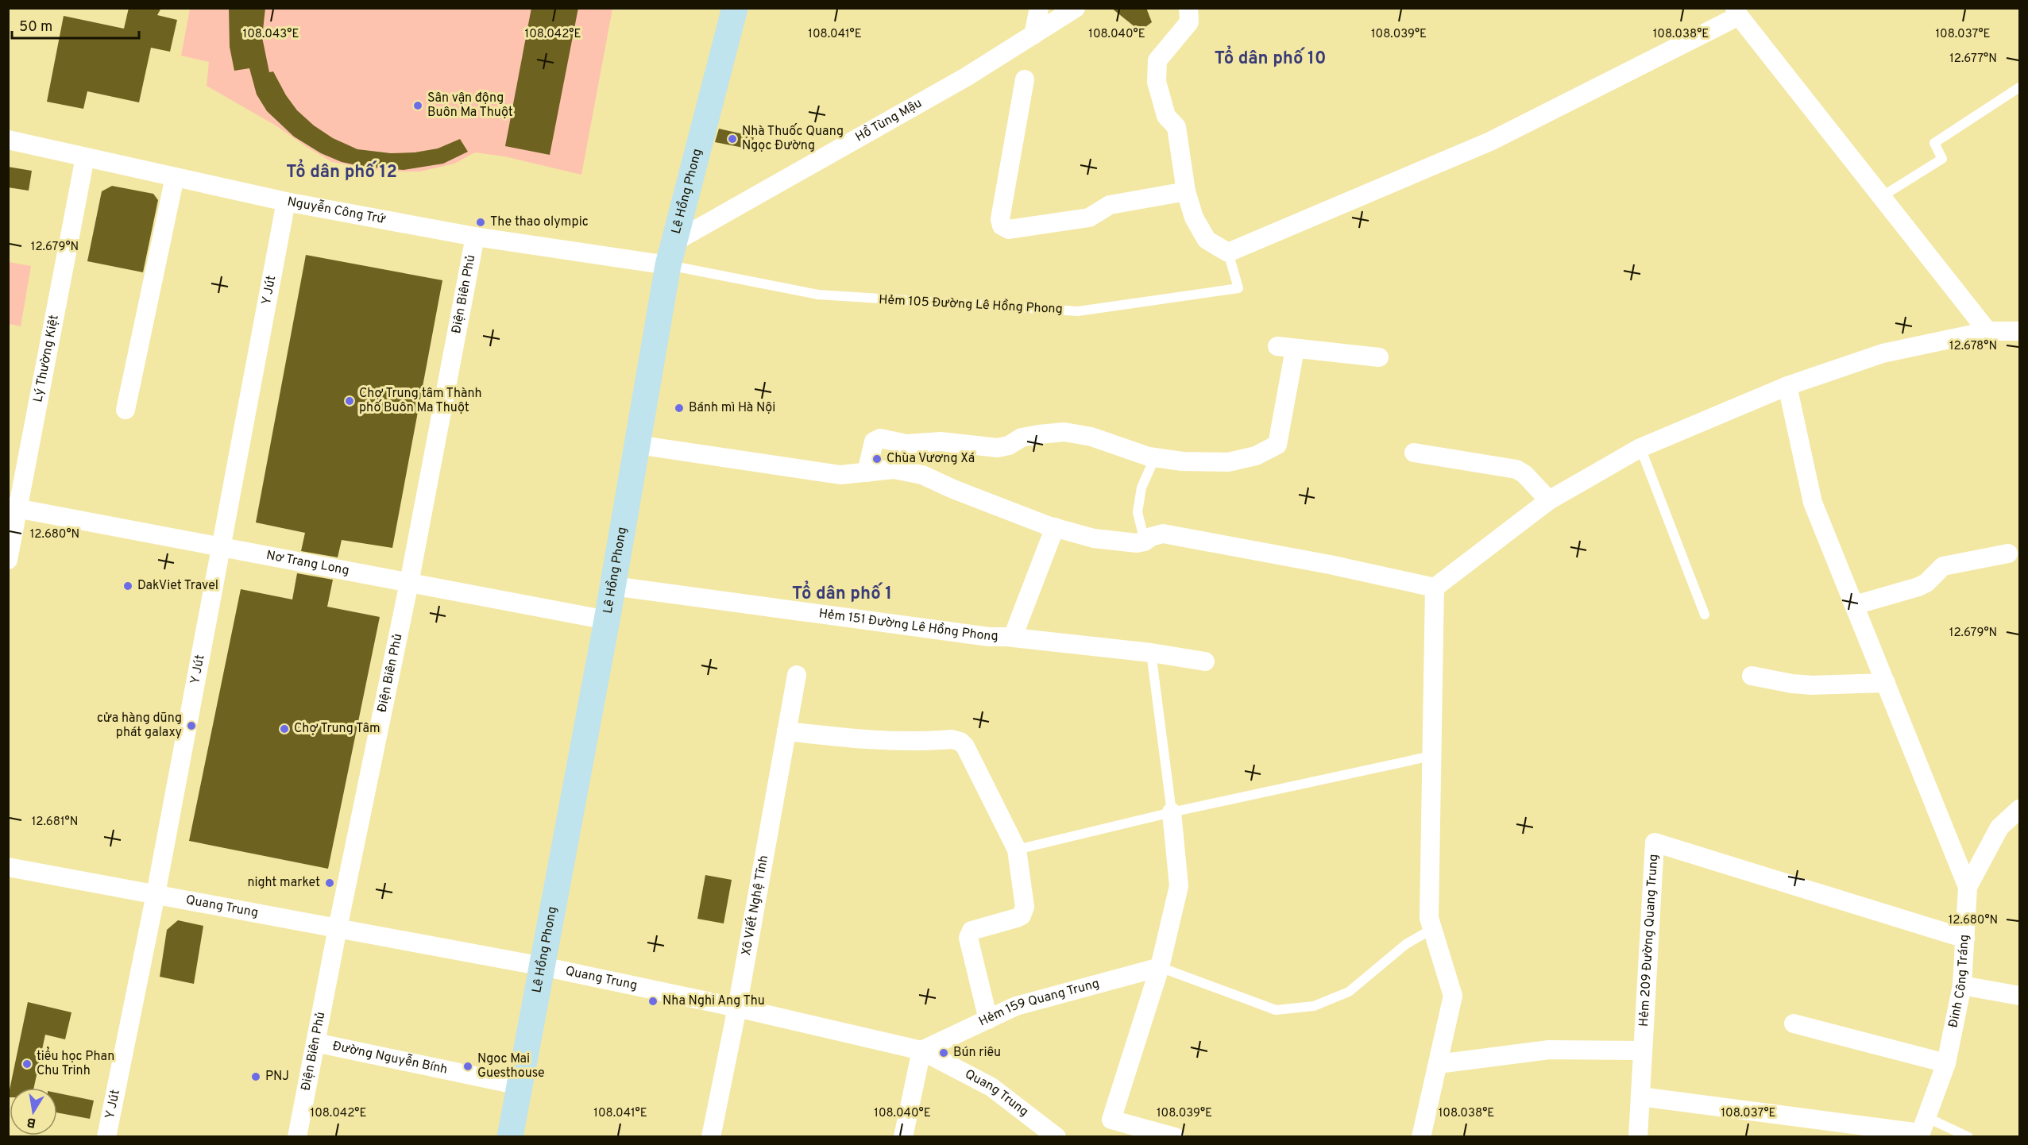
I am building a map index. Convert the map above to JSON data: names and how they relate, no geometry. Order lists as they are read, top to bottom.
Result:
{
  "streets": {
    "street": [
      "Hồ Tùng Mậu",
      "Lê Hồng Phong",
      "Nguyễn Công Trứ",
      "Y Jút",
      "Điện Biên Phủ",
      "Lý Thường Kiệt",
      "Nơ Trang Long",
      "Hẻm 151 Đường Lê Hồng Phong",
      "Xô Viết Nghệ Tĩnh",
      "Quang Trung",
      "Hẻm 209 Đường Quang Trung",
      "Đinh Công Tráng",
      "Hẻm 159 Quang Trung",
      "Đường Nguyễn Bính"
    ],
    "lane": ["Hẻm 105 Đường Lê Hồng Phong"]
  },
  "crossings": [
    ["Hồ Tùng Mậu", "Lê Hồng Phong"],
    ["Hồ Tùng Mậu", "Nguyễn Công Trứ"],
    ["Hồ Tùng Mậu", "Hẻm 105 Đường Lê Hồng Phong"],
    ["Lê Hồng Phong", "Nguyễn Công Trứ"],
    ["Lê Hồng Phong", "Hẻm 105 Đường Lê Hồng Phong"],
    ["Lê Hồng Phong", "Nơ Trang Long"],
    ["Lê Hồng Phong", "Hẻm 151 Đường Lê Hồng Phong"],
    ["Lê Hồng Phong", "Quang Trung"],
    ["Lê Hồng Phong", "Đường Nguyễn Bính"],
    ["Nguyễn Công Trứ", "Y Jút"],
    ["Nguyễn Công Trứ", "Điện Biên Phủ"],
    ["Nguyễn Công Trứ", "Hẻm 105 Đường Lê Hồng Phong"],
    ["Nguyễn Công Trứ", "Lý Thường Kiệt"],
    ["Y Jút", "Nơ Trang Long"],
    ["Y Jút", "Quang Trung"],
    ["Điện Biên Phủ", "Nơ Trang Long"],
    ["Điện Biên Phủ", "Quang Trung"],
    ["Điện Biên Phủ", "Đường Nguyễn Bính"],
    ["Lý Thường Kiệt", "Nơ Trang Long"],
    ["Xô Viết Nghệ Tĩnh", "Quang Trung"],
    ["Quang Trung", "Hẻm 159 Quang Trung"],
    ["Hẻm 209 Đường Quang Trung", "Đinh Công Tráng"]
  ],
  "districts": ["Tổ dân phố 10", "Tổ dân phố 12", "Tổ dân phố 1"],
  "places": [
    "Sân vận động Buôn Ma Thuột",
    "Nhà Thuốc Quang Ngọc Đường",
    "The thao olympic",
    "Chợ Trung tâm Thành phố Buôn Ma Thuột",
    "Bánh mì Hà Nội",
    "Chùa Vương Xá",
    "DakViet Travel",
    "cửa hàng dũng phát galaxy",
    "Chợ Trung Tâm",
    "night market",
    "Nha Nghi Ang Thu",
    "Bún riêu",
    "tiểu học Phan Chu Trinh",
    "Ngoc Mai Guesthouse",
    "PNJ"
  ],
  "scale_bar": "50 m",
  "north": "bottom",
  "coordinates": [
    "108.043°E",
    "108.042°E",
    "108.041°E",
    "108.040°E",
    "108.039°E",
    "108.038°E",
    "108.037°E",
    "12.677°N",
    "12.679°N",
    "12.678°N",
    "12.680°N",
    "12.681°N"
  ]
}
